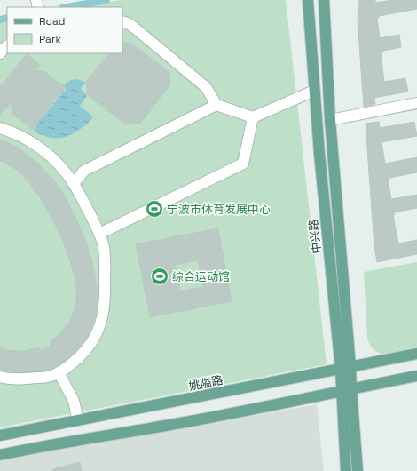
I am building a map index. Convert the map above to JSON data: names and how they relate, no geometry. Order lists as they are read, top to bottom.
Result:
{
  "streets": {
    "main road": ["中兴路", "姚隘路"]
  },
  "crossings": [
    ["中兴路", "姚隘路"]
  ],
  "places": {
    "sports": ["宁波市体育发展中心", "综合运动馆"]
  },
  "legend": ["Road", "Park"]
}
